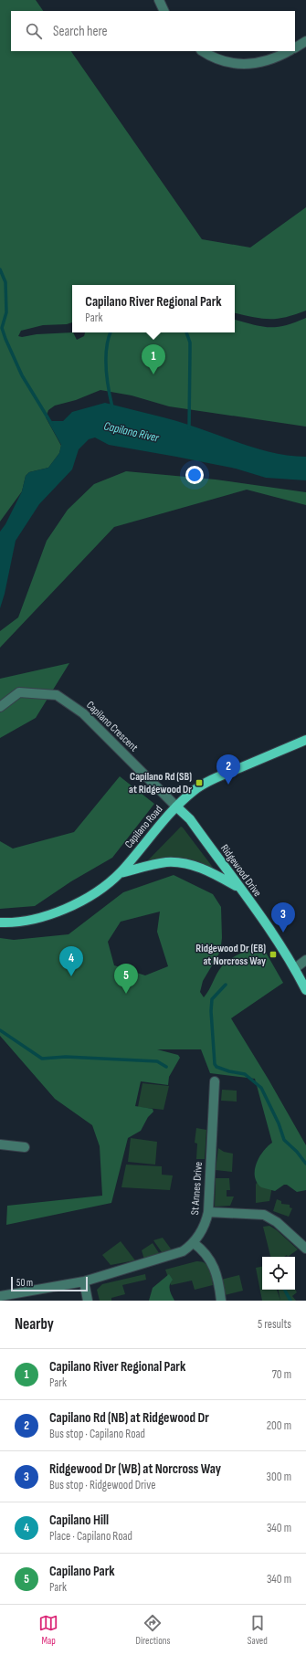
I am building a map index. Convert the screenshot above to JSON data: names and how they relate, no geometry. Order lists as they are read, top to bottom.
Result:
{
  "streets": {
    "main road": ["Capilano Road", "Ridgewood Drive"],
    "street": ["Capilano Crescent", "St Annes Drive"]
  },
  "crossings": [
    ["Capilano Crescent", "Capilano Road"],
    ["Capilano Crescent", "Ridgewood Drive"],
    ["Capilano Road", "Ridgewood Drive"]
  ],
  "water": ["Capilano River"],
  "places": {
    "transit": ["Capilano Rd (SB) at Ridgewood Dr", "Ridgewood Dr (EB) at Norcross Way"]
  },
  "scale_bar": "50 m",
  "page": {
    "search": "Search here",
    "popup": ["Capilano River Regional Park", "Park"],
    "pins": [
      "1",
      "2",
      "3",
      "4",
      "5"
    ],
    "scale": "50 m",
    "heading": ["Nearby", "5 results"],
    "list": [
      {
        "mark": "1",
        "name": "Capilano River Regional Park",
        "note": "Park",
        "value": "70 m"
      },
      {
        "mark": "2",
        "name": "Capilano Rd (NB) at Ridgewood Dr",
        "note": "Bus stop · Capilano Road",
        "value": "200 m"
      },
      {
        "mark": "3",
        "name": "Ridgewood Dr (WB) at Norcross Way",
        "note": "Bus stop · Ridgewood Drive",
        "value": "300 m"
      },
      {
        "mark": "4",
        "name": "Capilano Hill",
        "note": "Place · Capilano Road",
        "value": "340 m"
      },
      {
        "mark": "5",
        "name": "Capilano Park",
        "note": "Park",
        "value": "340 m"
      }
    ],
    "nav": ["Map", "Directions", "Saved"]
  }
}
